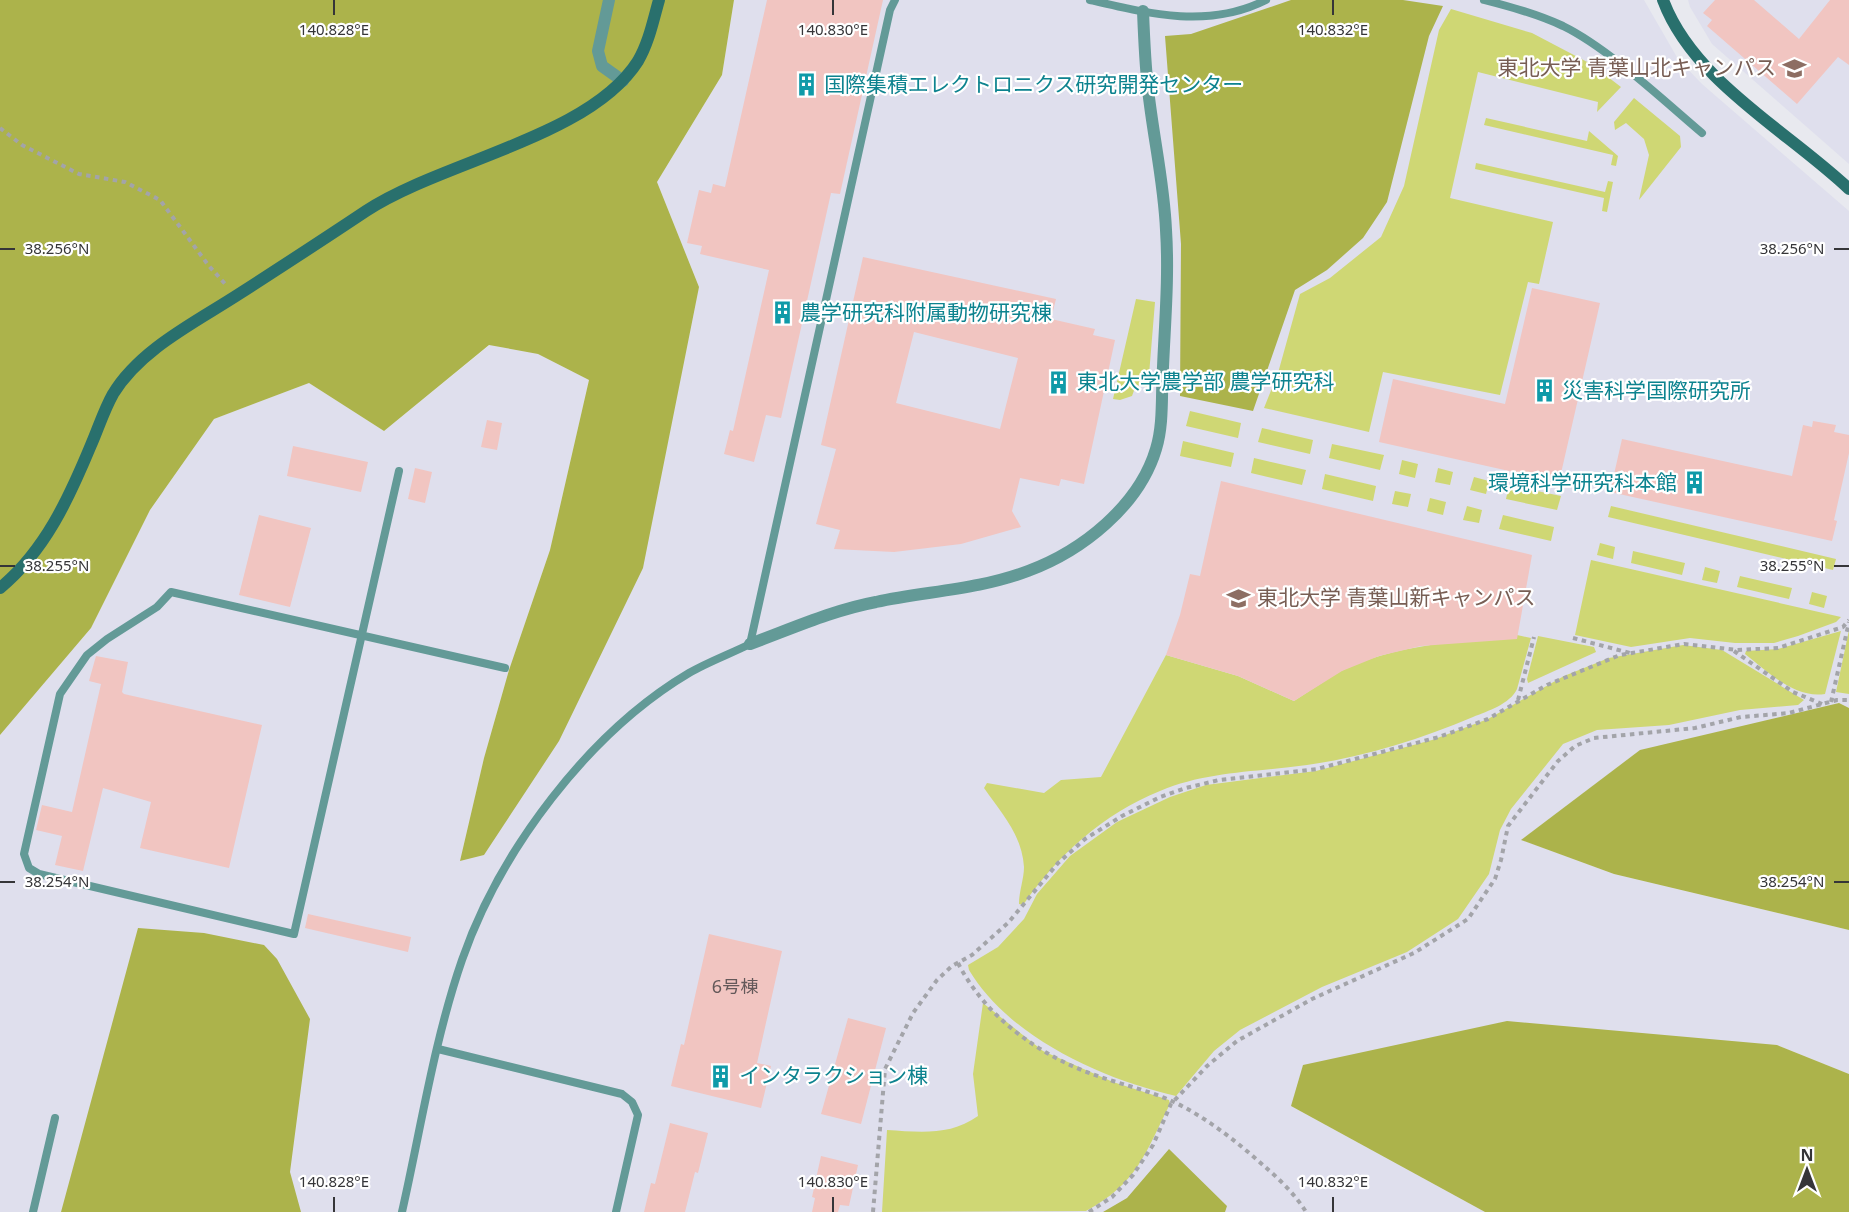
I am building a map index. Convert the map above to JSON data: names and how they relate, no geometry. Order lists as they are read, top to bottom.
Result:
{
  "places": {
    "school or university": ["東北大学 青葉山北キャンパス", "東北大学 青葉山新キャンパス"],
    "building": [
      "国際集積エレクトロニクス研究開発センター",
      "農学研究科附属動物研究棟",
      "東北大学農学部 農学研究科",
      "災害科学国際研究所",
      "環境科学研究科本館",
      "インタラクション棟"
    ]
  },
  "house_numbers": ["6号棟"],
  "north": "top",
  "coordinates": [
    "140.828°E",
    "140.830°E",
    "140.832°E",
    "38.256°N",
    "38.255°N",
    "38.254°N"
  ]
}
